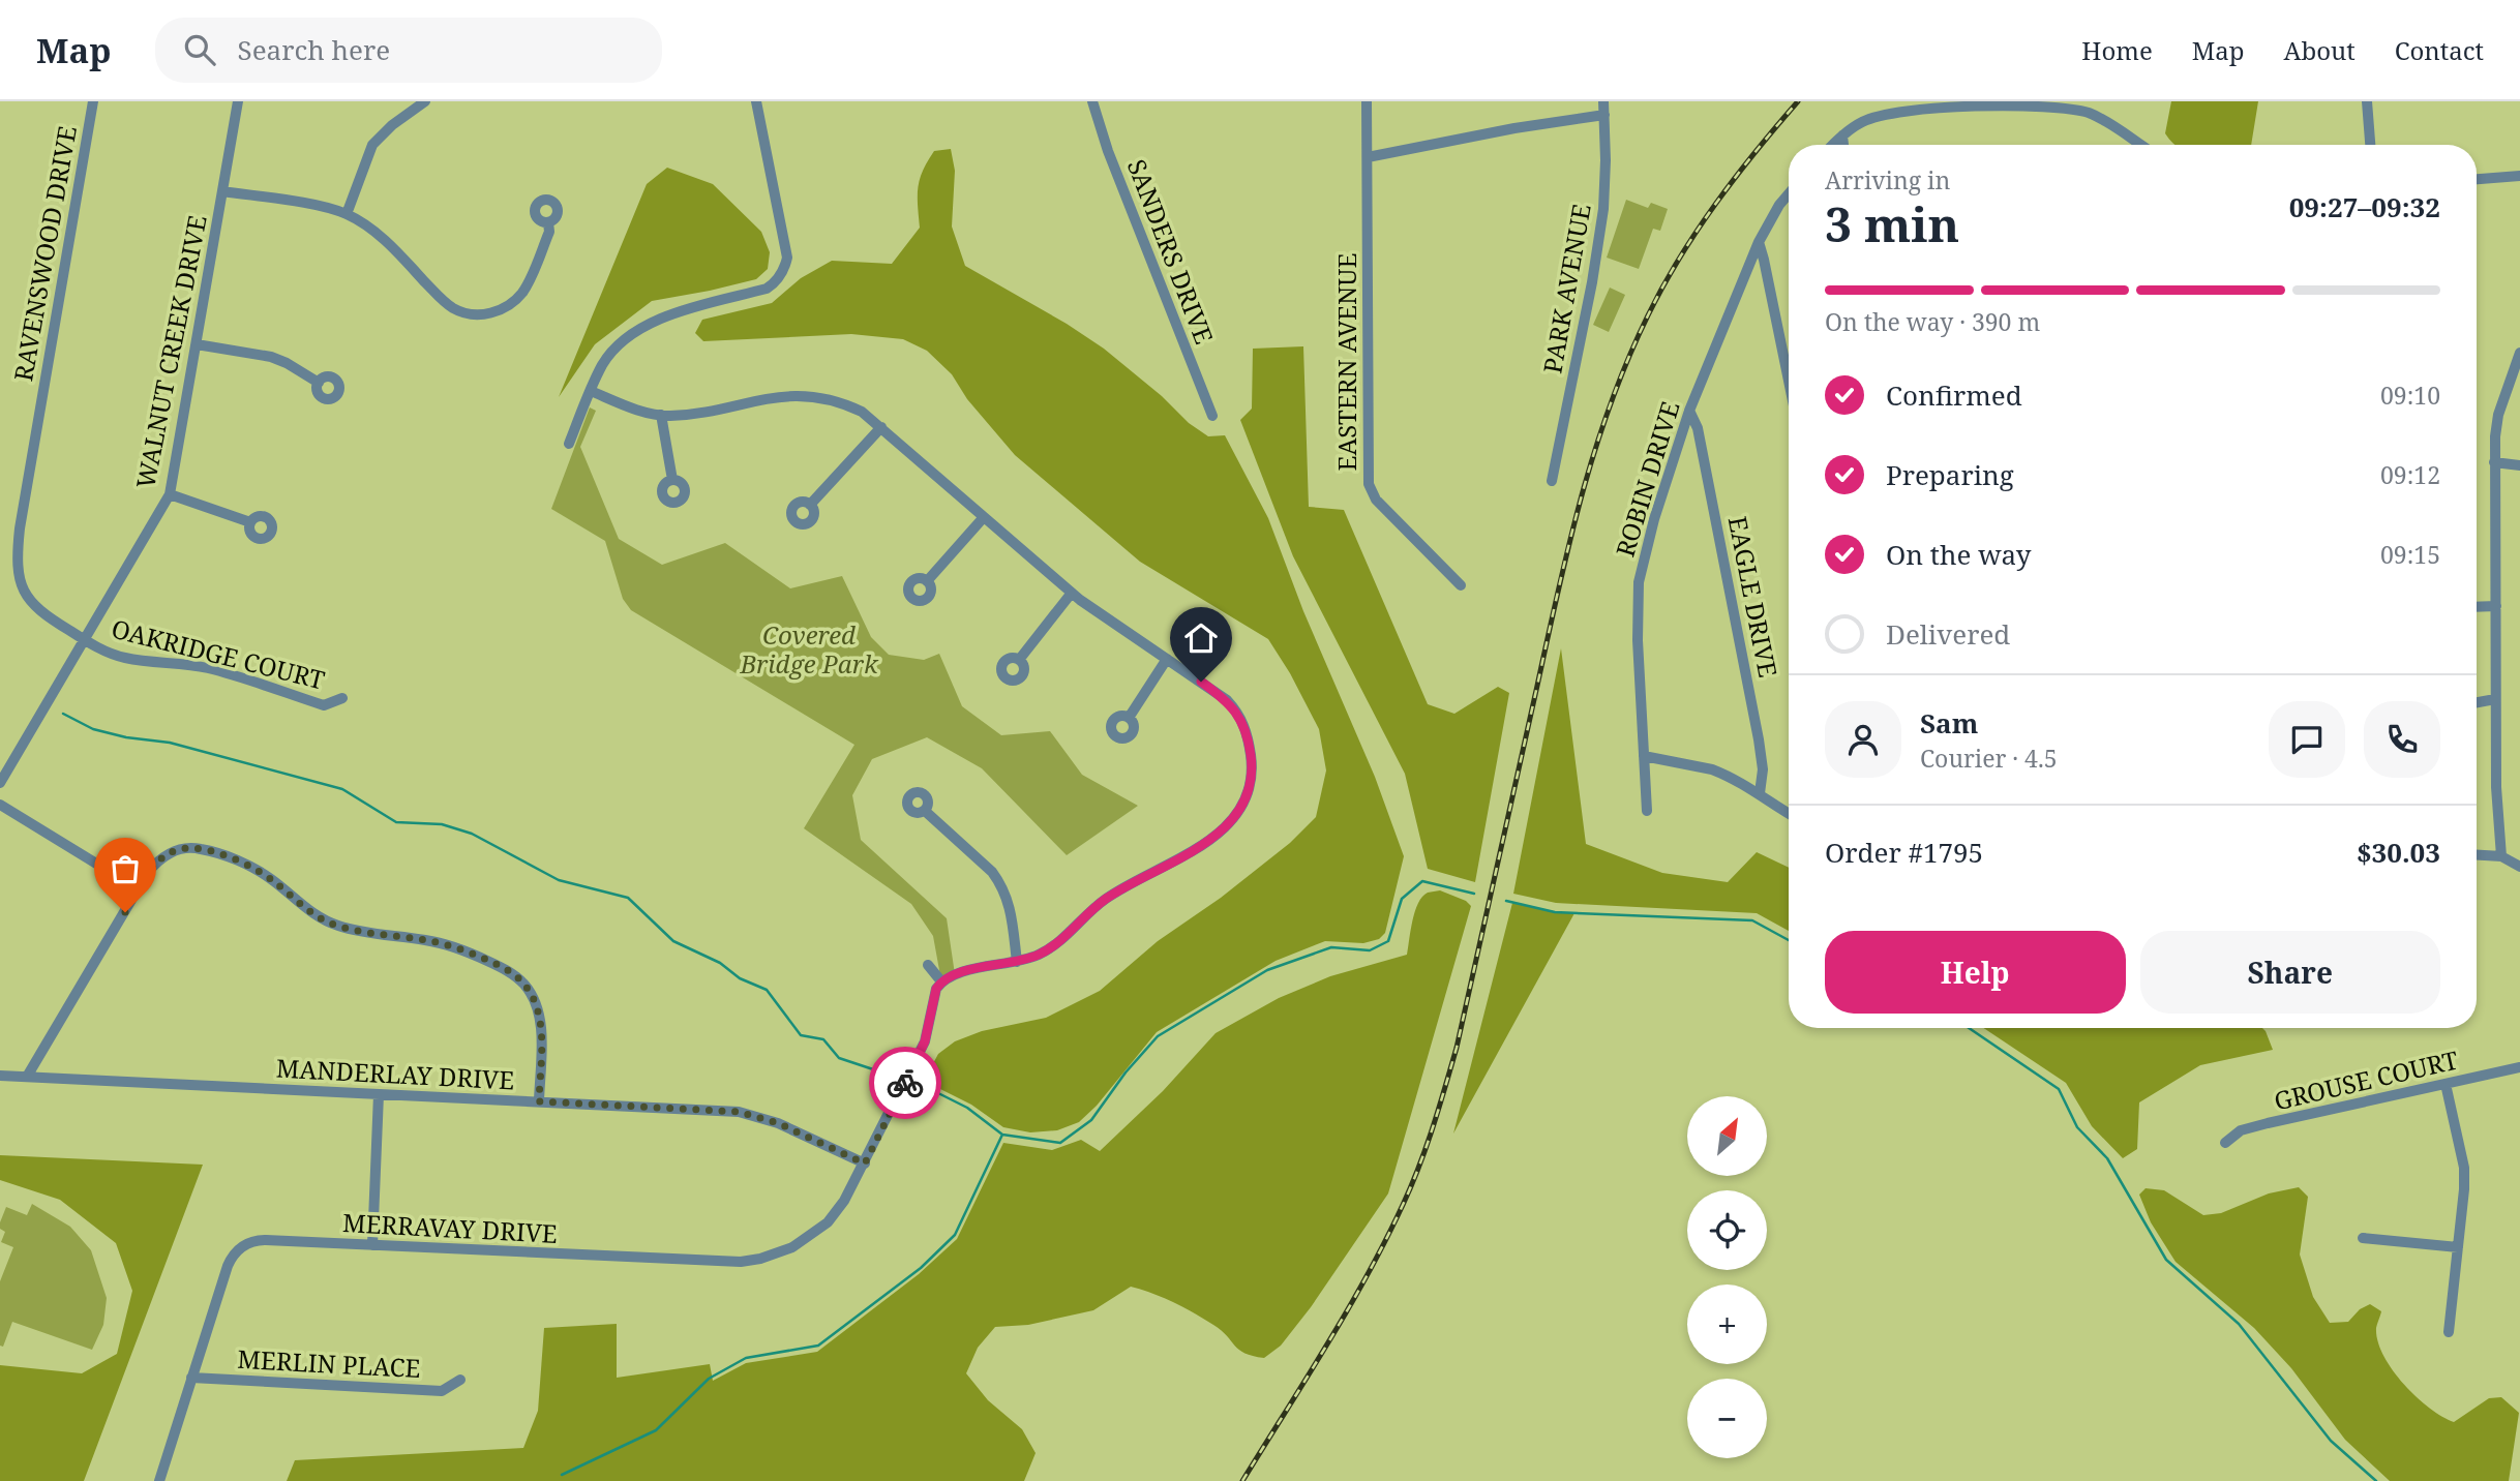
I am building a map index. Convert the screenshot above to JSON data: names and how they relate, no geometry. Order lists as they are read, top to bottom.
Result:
{
  "streets": {
    "street": [
      "SANDERS DRIVE",
      "RAVENSWOOD DRIVE",
      "PARK AVENUE",
      "WALNUT CREEK DRIVE",
      "EASTERN AVENUE",
      "ROBIN DRIVE",
      "EAGLE DRIVE",
      "OAKRIDGE COURT",
      "MANDERLAY DRIVE",
      "GROUSE COURT",
      "MERRAVAY DRIVE",
      "MERLIN PLACE"
    ]
  },
  "crossings": [
    ["RAVENSWOOD DRIVE", "WALNUT CREEK DRIVE"],
    ["RAVENSWOOD DRIVE", "OAKRIDGE COURT"],
    ["WALNUT CREEK DRIVE", "OAKRIDGE COURT"],
    ["ROBIN DRIVE", "EAGLE DRIVE"],
    ["MANDERLAY DRIVE", "MERRAVAY DRIVE"],
    ["MERRAVAY DRIVE", "MERLIN PLACE"]
  ],
  "parks": ["Covered Bridge Park"],
  "north": "top right",
  "page": {
    "header": "Map",
    "search": "Search here",
    "nav": [
      "Home",
      "Map",
      "About",
      "Contact"
    ],
    "heading": ["3 min", "Arriving in", "09:27–09:32"],
    "panel": [
      "Sam",
      "Courier · 4.5",
      "Order #1795",
      "$30.03"
    ],
    "bar": "On the way · 390 m",
    "list": [
      ["Confirmed", "09:10"],
      ["Preparing", "09:12"],
      ["On the way", "09:15"],
      "Delivered"
    ],
    "buttons": ["Help", "Share"],
    "map_buttons": ["+", "−"]
  }
}
